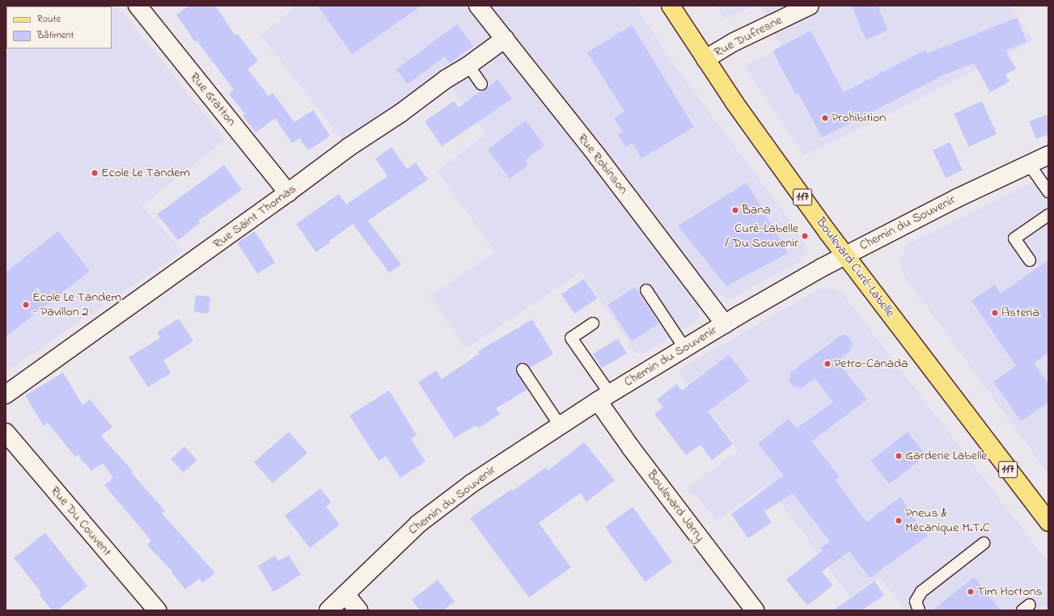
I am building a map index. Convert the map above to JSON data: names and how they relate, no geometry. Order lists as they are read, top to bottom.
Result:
{
  "streets": {
    "main road": ["117", "Boulevard Curé-Labelle"],
    "street": [
      "Rue Dufresne",
      "Rue Gratton",
      "Rue Robinson",
      "Rue Saint Thomas",
      "Chemin du Souvenir",
      "Boulevard Jarry",
      "Rue Du Couvent"
    ]
  },
  "crossings": [
    ["Rue Dufresne", "Boulevard Curé-Labelle"],
    ["Rue Gratton", "Rue Saint Thomas"],
    ["Rue Robinson", "Rue Saint Thomas"],
    ["Rue Robinson", "Chemin du Souvenir"],
    ["Chemin du Souvenir", "Boulevard Curé-Labelle"],
    ["Chemin du Souvenir", "Boulevard Jarry"]
  ],
  "places": [
    "Prohibition",
    "Ecole Le Tandem",
    "Bana",
    "Curé-Labelle / Du Souvenir",
    "École Le Tandem - Pavillon 2",
    "Asteria",
    "Petro-Canada",
    "Garderie Labelle",
    "Pneus & Mécanique M.T.C",
    "Tim Hortons"
  ],
  "legend": ["Route", "Bâtiment"]
}
